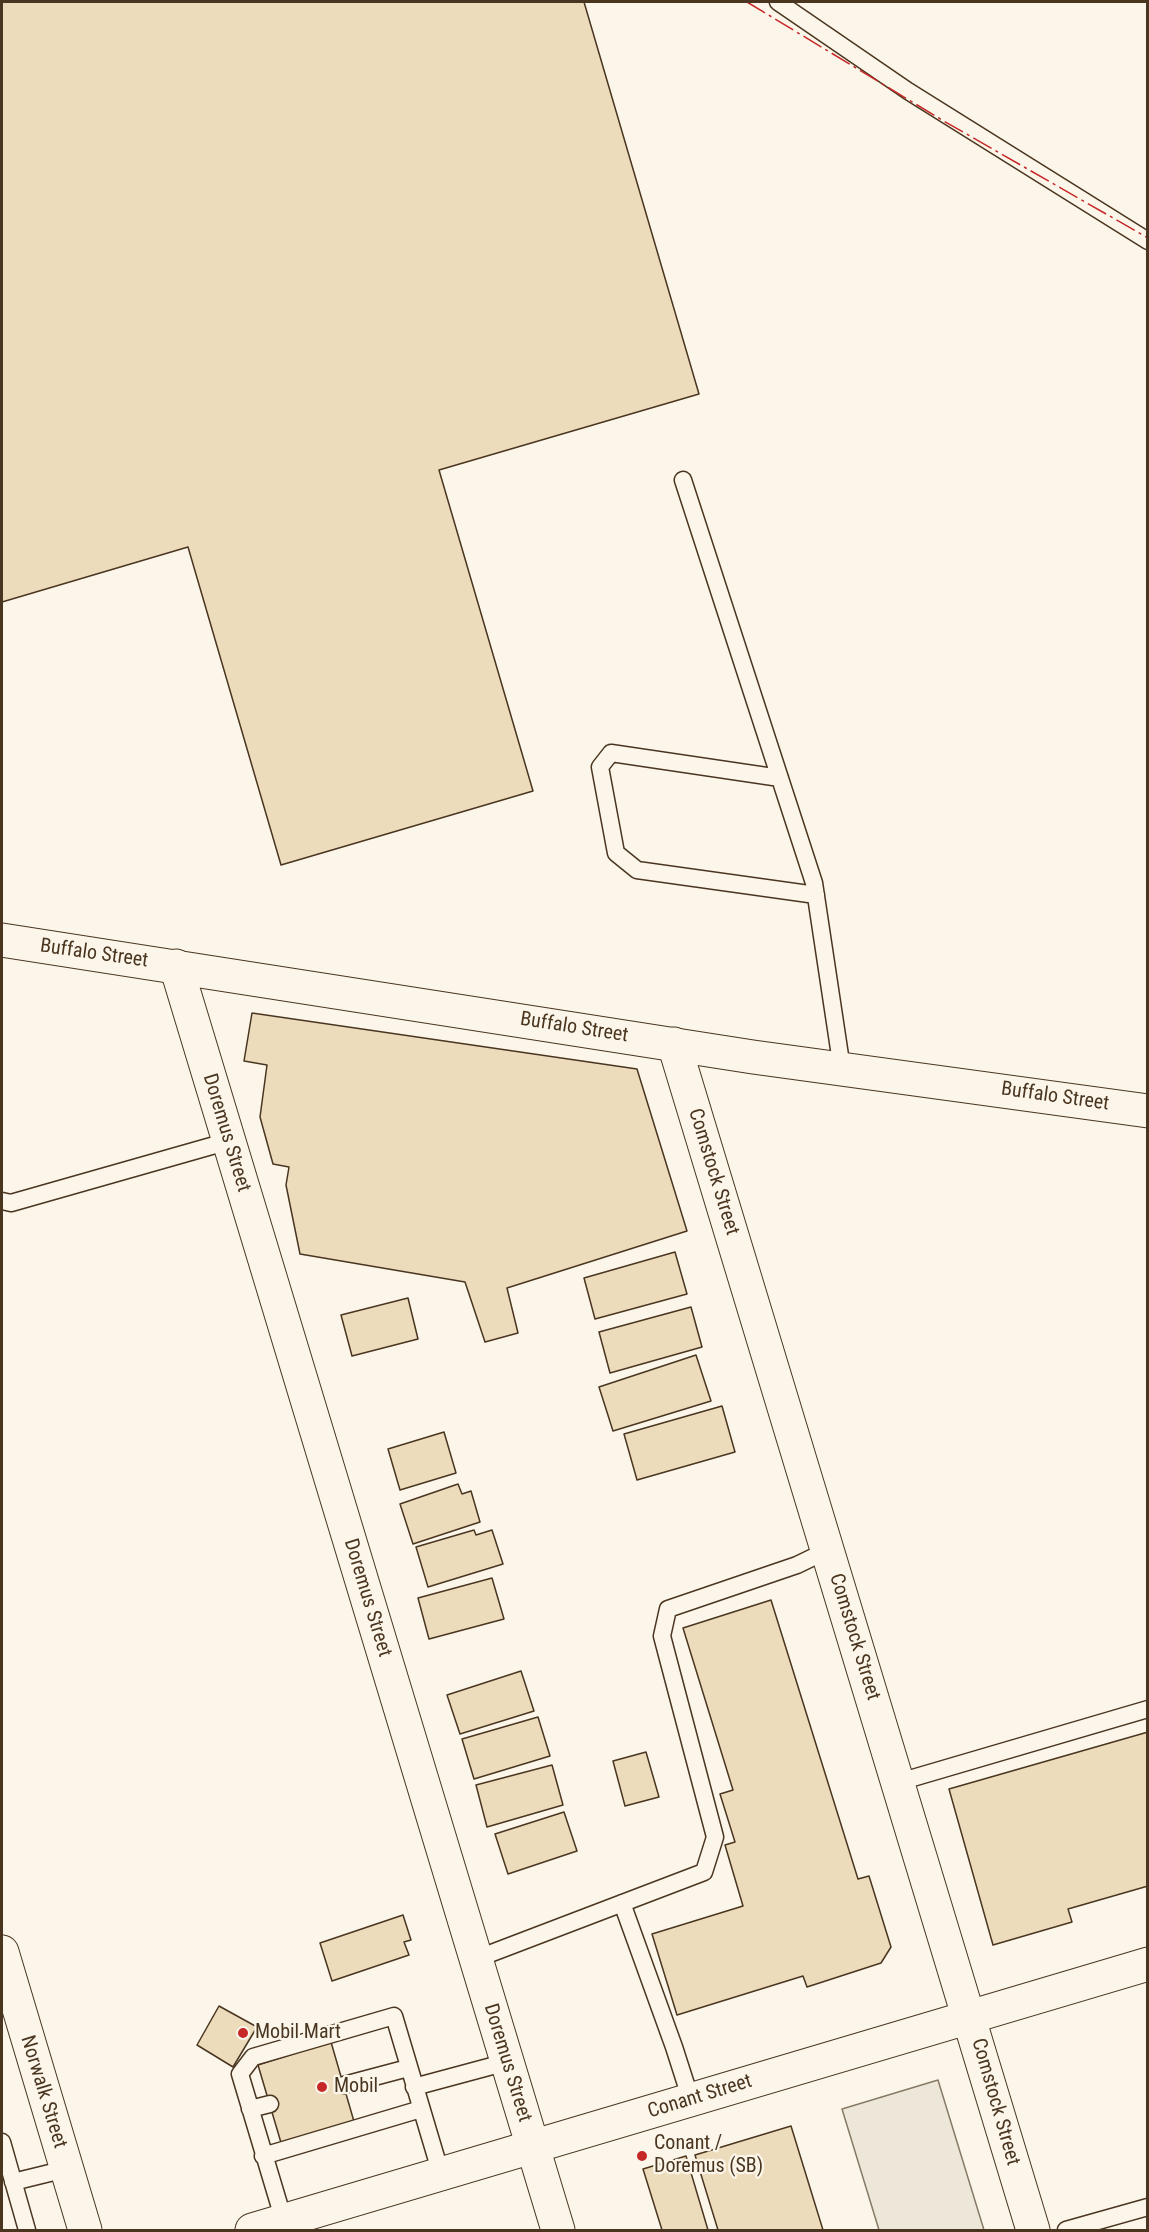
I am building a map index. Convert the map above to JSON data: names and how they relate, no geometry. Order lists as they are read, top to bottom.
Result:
{
  "streets": {
    "street": [
      "Buffalo Street",
      "Doremus Street",
      "Comstock Street",
      "Norwalk Street",
      "Conant Street"
    ]
  },
  "crossings": [
    ["Buffalo Street", "Doremus Street"],
    ["Buffalo Street", "Comstock Street"],
    ["Doremus Street", "Conant Street"],
    ["Comstock Street", "Conant Street"]
  ],
  "places": ["Mobil Mart", "Mobil", "Conant / Doremus (SB)"]
}
